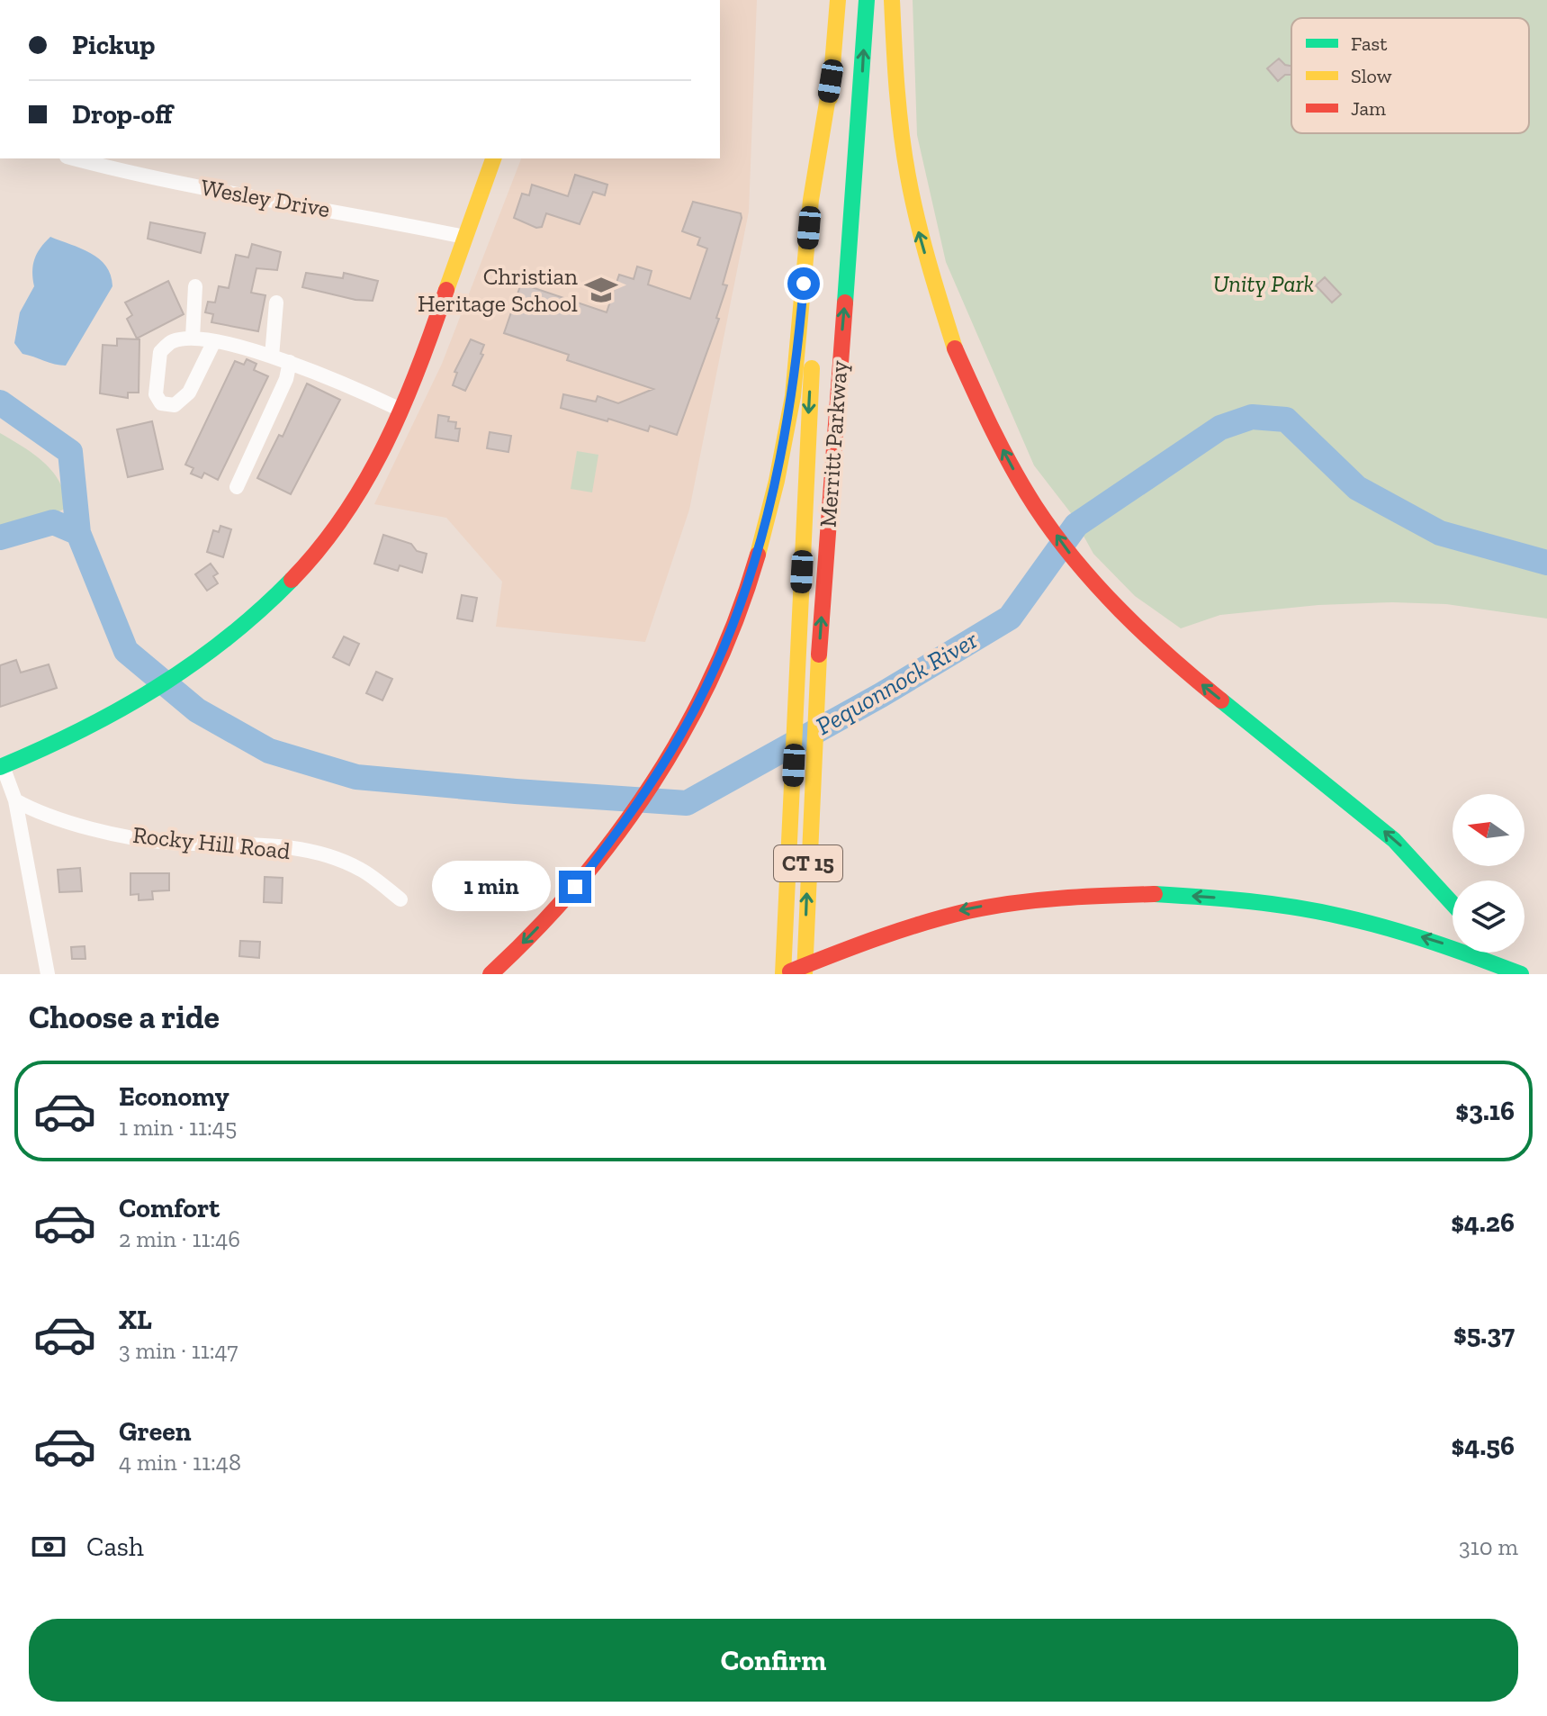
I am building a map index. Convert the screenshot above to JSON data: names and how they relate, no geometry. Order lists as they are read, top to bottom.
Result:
{
  "streets": {
    "main road": ["Merritt Parkway", "CT 15"],
    "street": ["Wesley Drive", "Rocky Hill Road"]
  },
  "water": ["Pequonnock River"],
  "parks": ["Unity Park"],
  "places": {
    "school or university": ["Christian Heritage School"]
  },
  "legend": ["Fast", "Slow", "Jam"],
  "north": "left",
  "page": {
    "banner": ["Pickup", "Drop-off"],
    "bubble": "1 min",
    "heading": "Choose a ride",
    "list": [
      {
        "name": "Economy",
        "note": "1 min · 11:45",
        "value": "$3.16"
      },
      {
        "name": "Comfort",
        "note": "2 min · 11:46",
        "value": "$4.26"
      },
      {
        "name": "XL",
        "note": "3 min · 11:47",
        "value": "$5.37"
      },
      {
        "name": "Green",
        "note": "4 min · 11:48",
        "value": "$4.56"
      }
    ],
    "pay": ["Cash", "310 m"],
    "buttons": "Confirm"
  }
}
